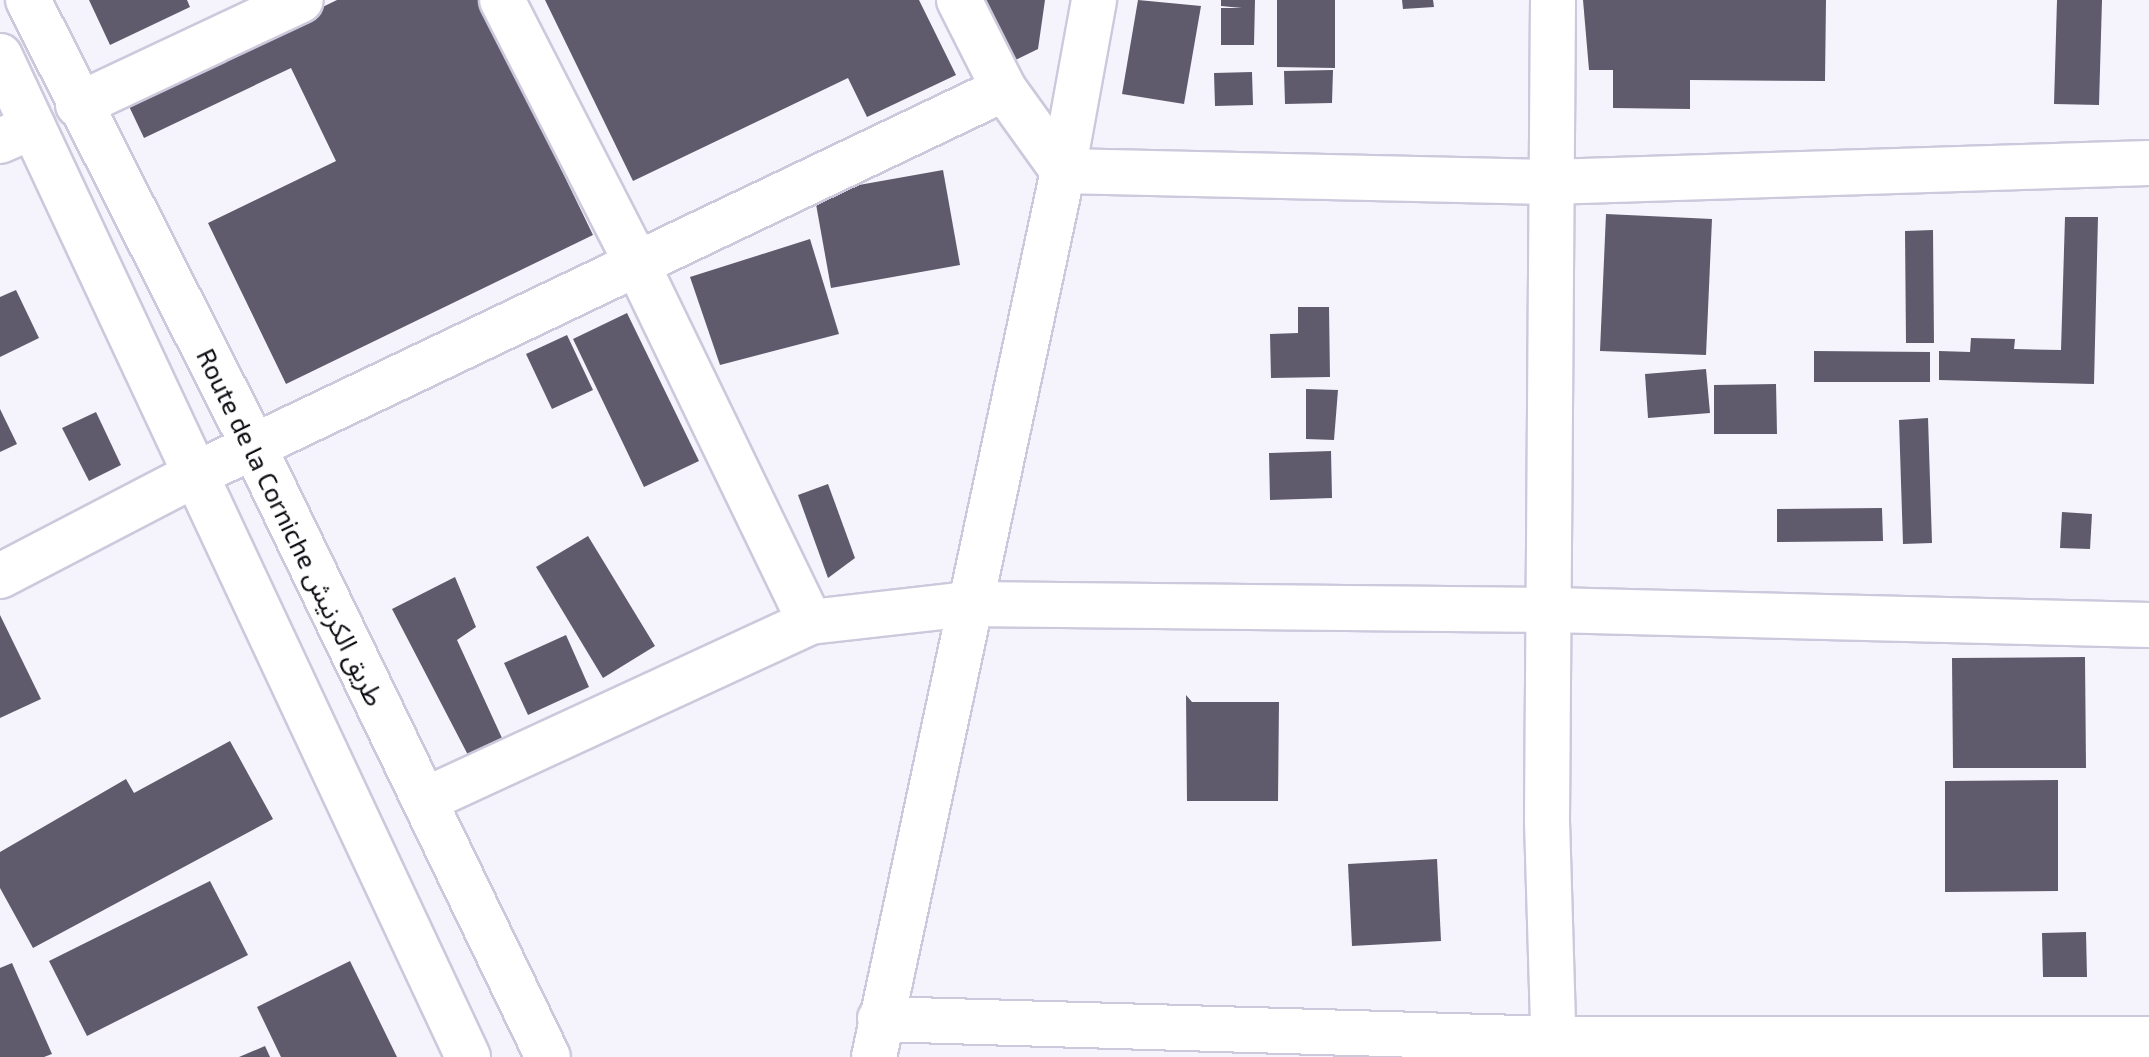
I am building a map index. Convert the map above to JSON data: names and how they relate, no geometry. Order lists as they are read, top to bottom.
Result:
{
  "streets": {
    "street": ["Route de la Corniche طريق الكرنيش"]
  }
}
